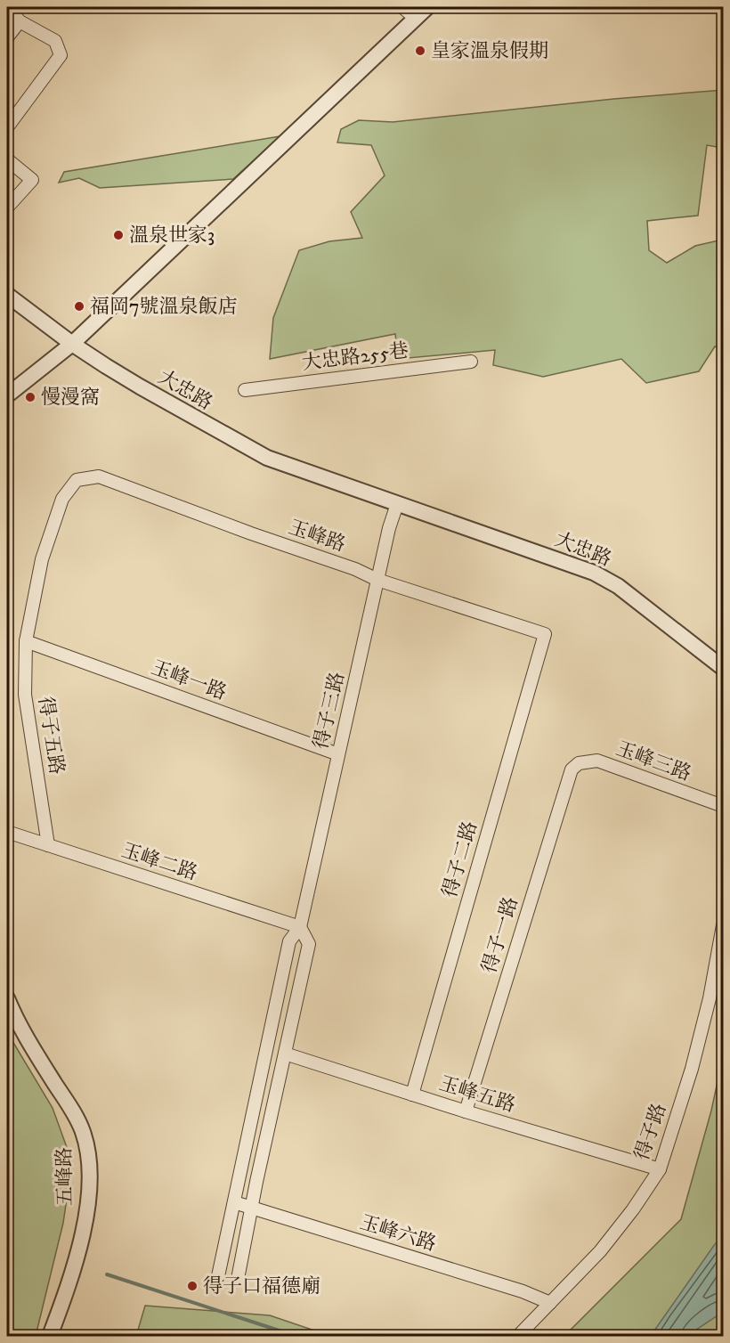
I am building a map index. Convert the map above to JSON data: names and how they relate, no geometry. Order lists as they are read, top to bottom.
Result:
{
  "streets": {
    "street": [
      "大忠路255巷",
      "大忠路",
      "玉峰路",
      "玉峰一路",
      "得子三路",
      "得子五路",
      "玉峰三路",
      "得子二路",
      "玉峰二路",
      "得子一路",
      "玉峰五路",
      "得子路",
      "五峰路",
      "玉峰六路"
    ]
  },
  "crossings": [
    ["大忠路", "得子三路"],
    ["玉峰路", "得子三路"],
    ["玉峰路", "得子五路"],
    ["玉峰路", "得子二路"],
    ["玉峰一路", "得子三路"],
    ["玉峰一路", "得子五路"],
    ["得子三路", "玉峰二路"],
    ["得子五路", "玉峰二路"],
    ["玉峰三路", "得子一路"],
    ["得子二路", "玉峰五路"],
    ["得子一路", "玉峰五路"],
    ["玉峰五路", "得子路"],
    ["得子路", "玉峰六路"]
  ],
  "places": [
    "皇家溫泉假期",
    "溫泉世家3",
    "福岡7號溫泉飯店",
    "慢漫窩",
    "得子口福德廟"
  ]
}
